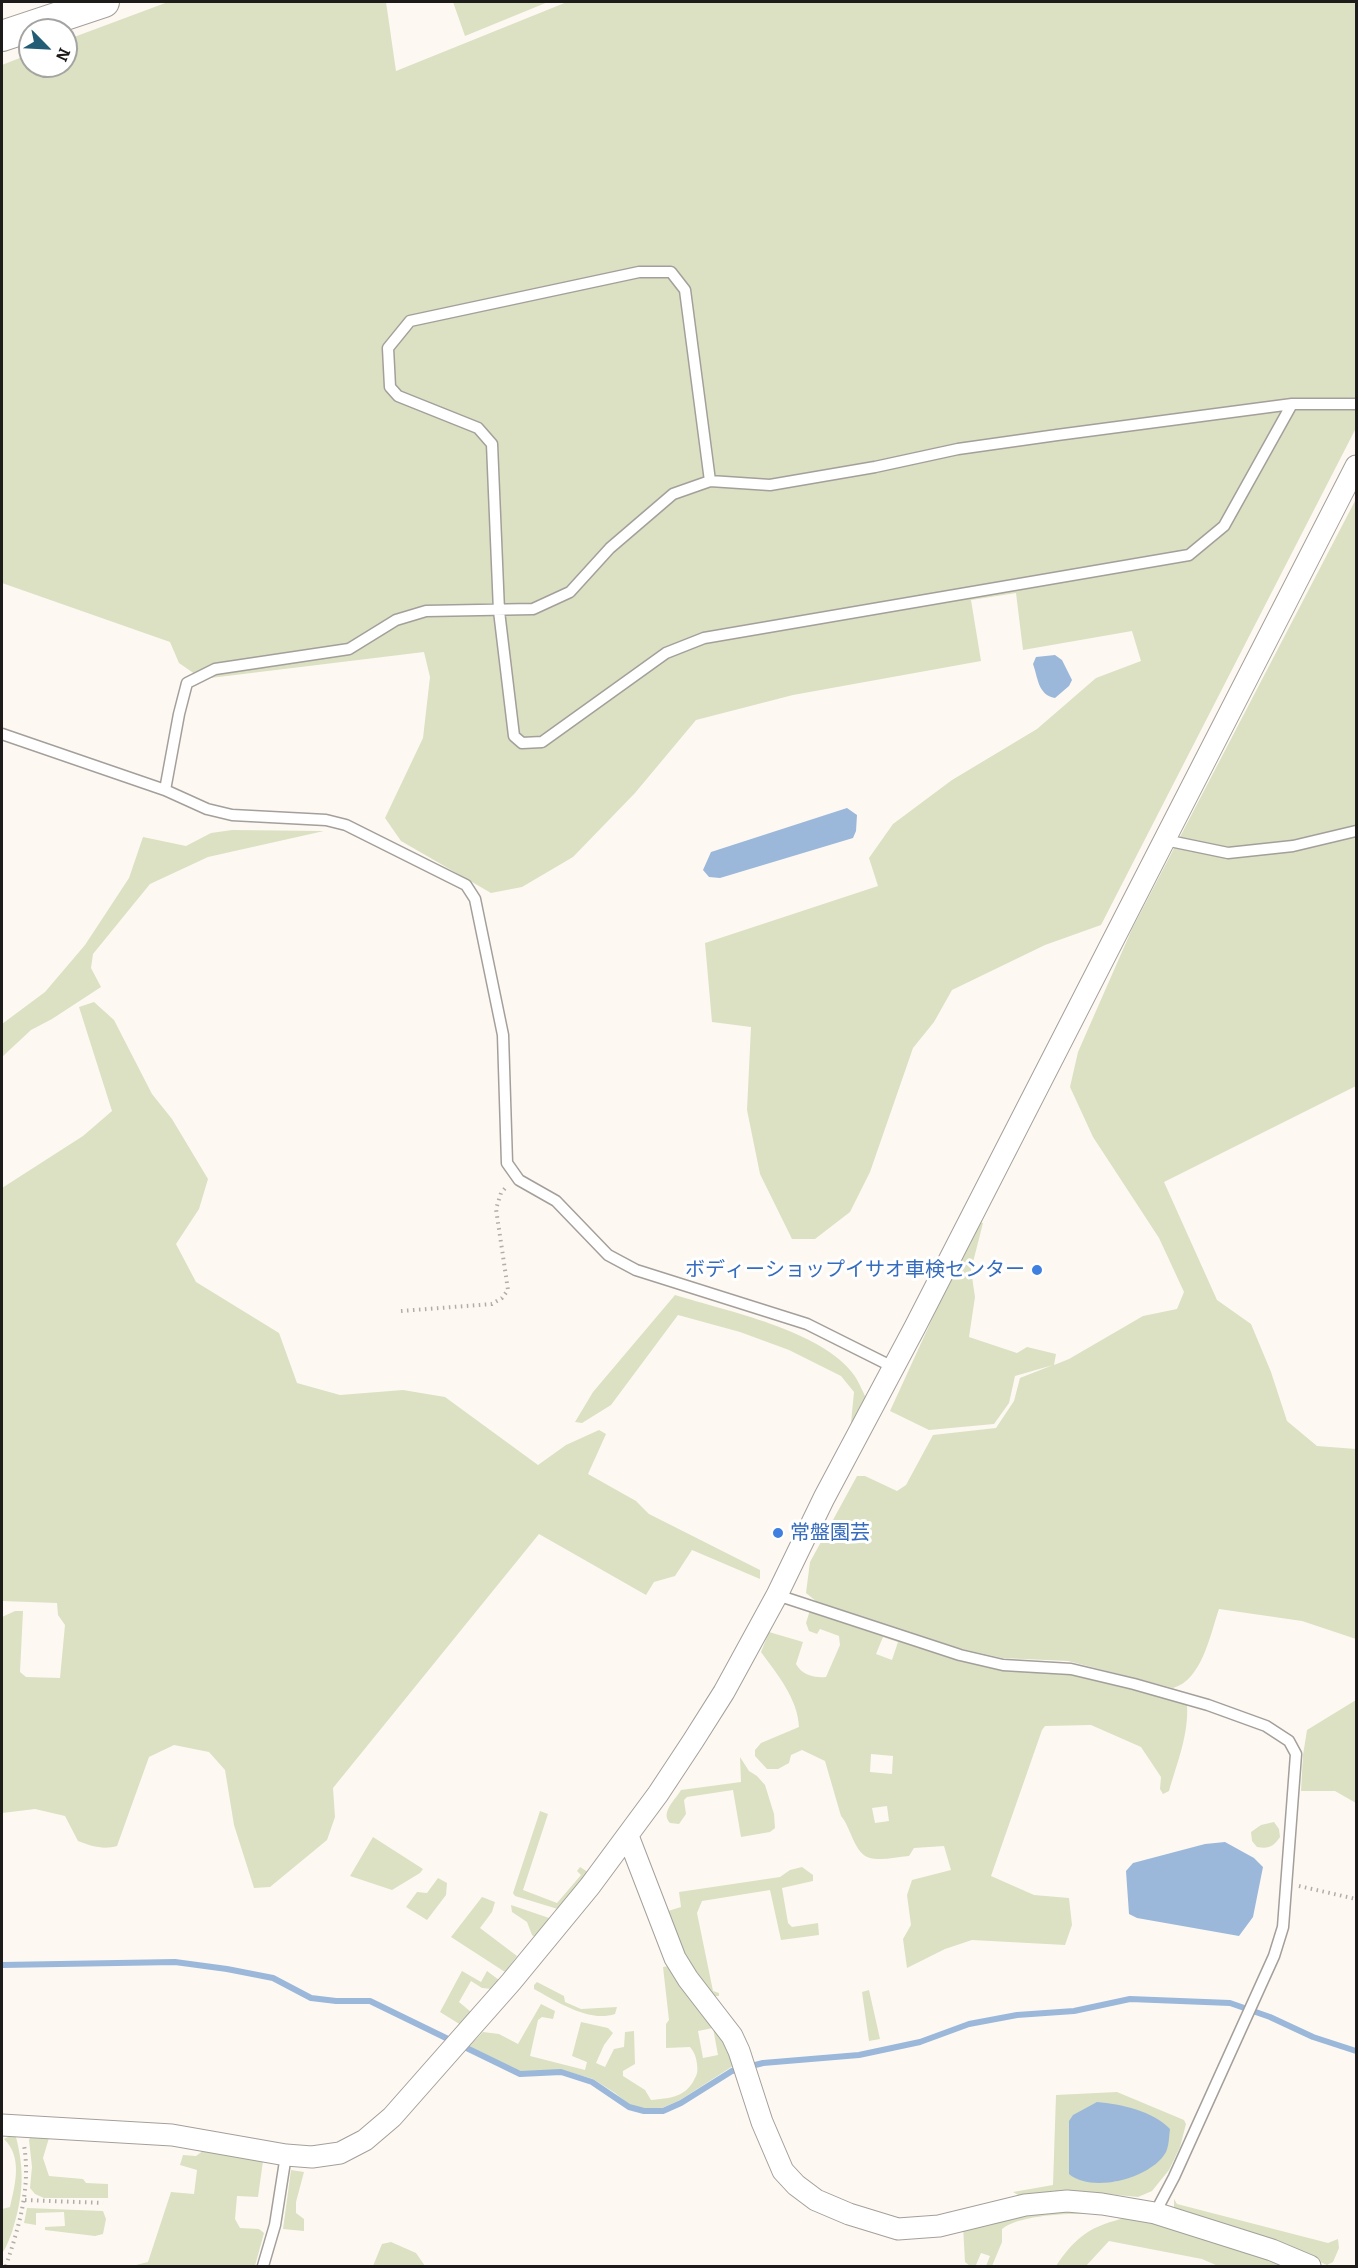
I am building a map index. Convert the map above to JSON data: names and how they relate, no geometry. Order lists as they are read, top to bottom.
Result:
{
  "places": ["ボディーショップイサオ車検センター", "常盤園芸"],
  "north": "bottom right"
}
